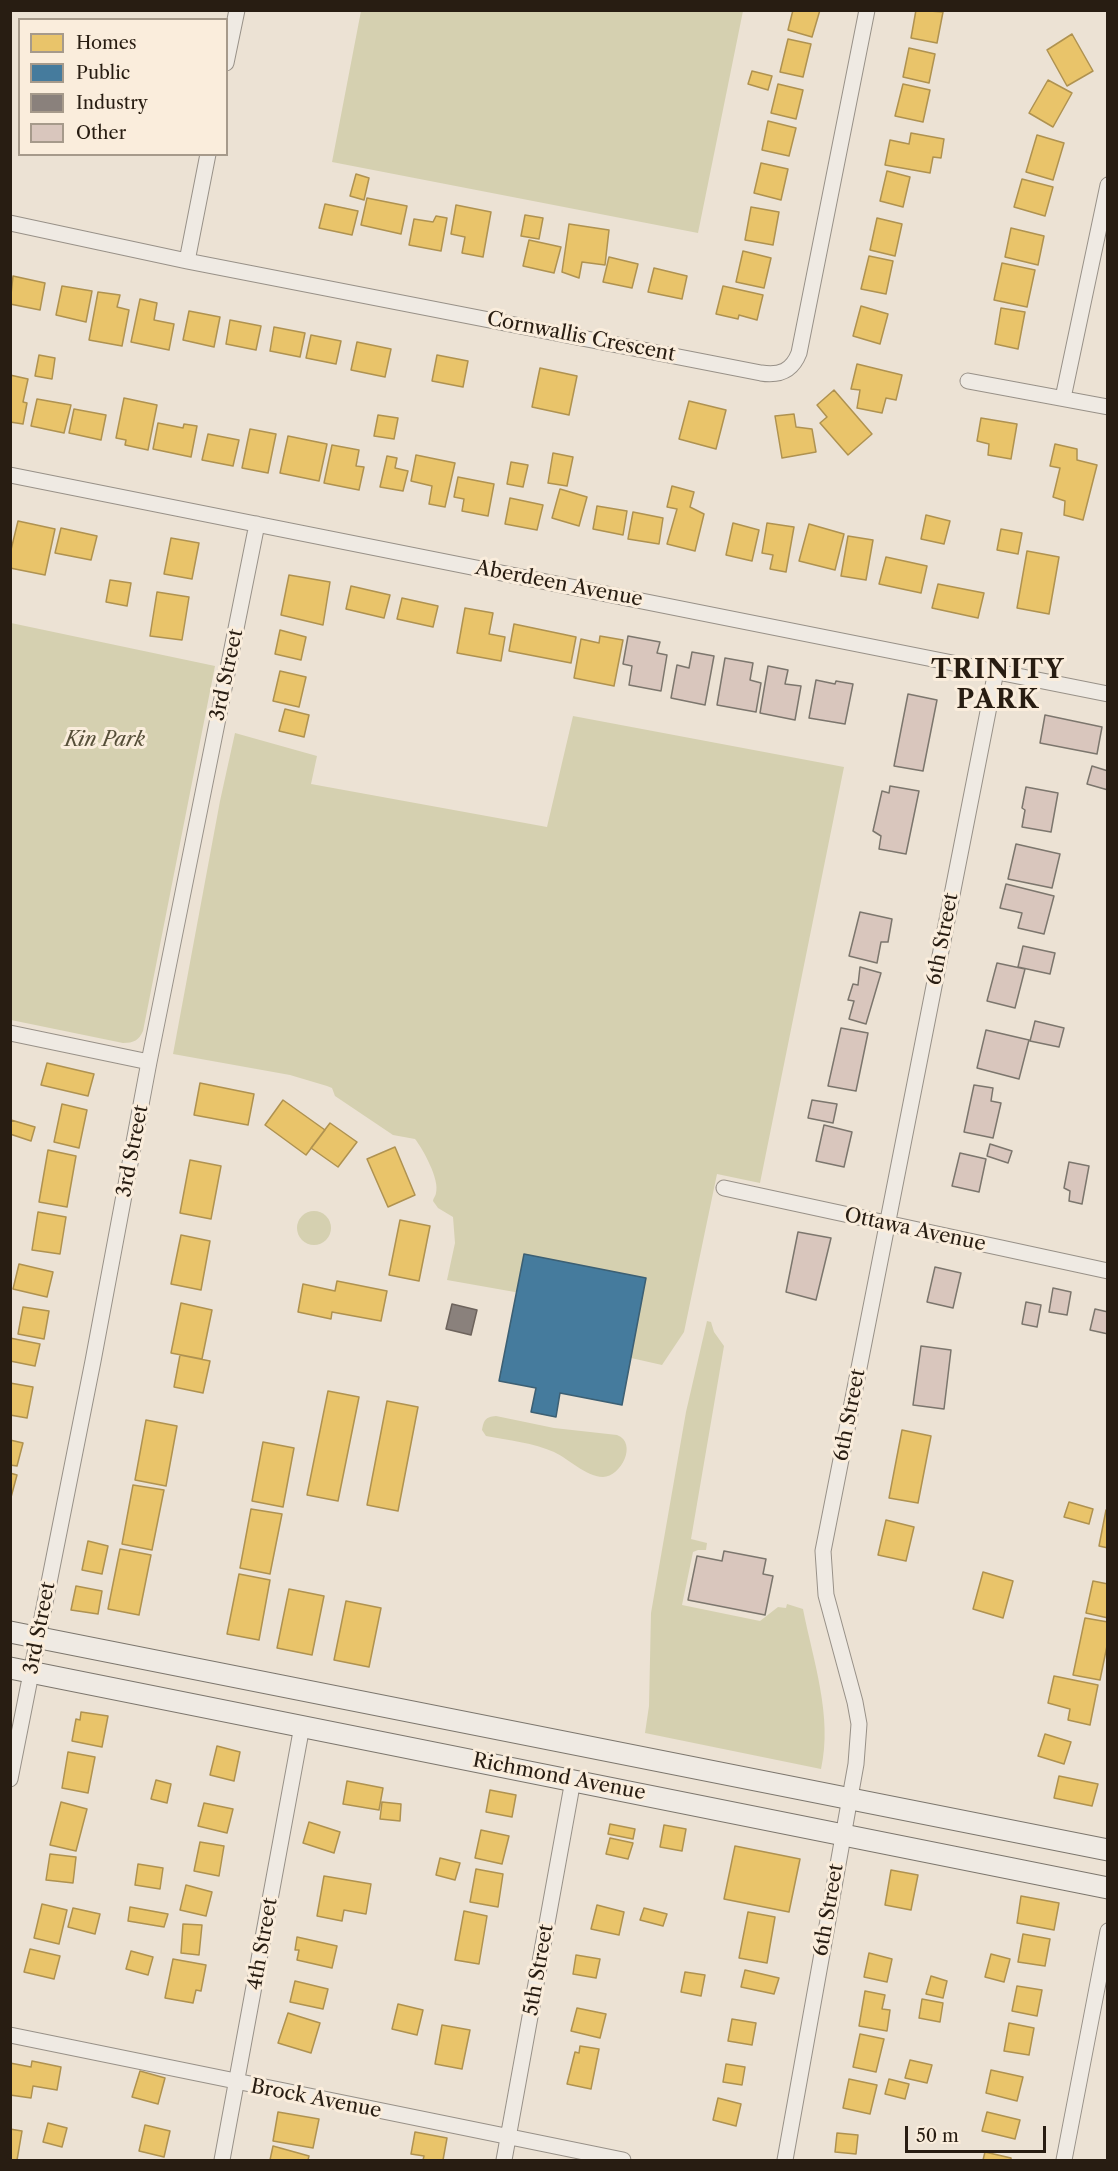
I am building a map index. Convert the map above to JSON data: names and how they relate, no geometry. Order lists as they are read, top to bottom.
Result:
{
  "streets": {
    "main road": ["Richmond Avenue"],
    "street": [
      "Cornwallis Crescent",
      "Aberdeen Avenue",
      "3rd Street",
      "6th Street",
      "Ottawa Avenue",
      "4th Street",
      "5th Street",
      "Brock Avenue"
    ]
  },
  "crossings": [
    ["Aberdeen Avenue", "3rd Street"],
    ["Aberdeen Avenue", "6th Street"],
    ["3rd Street", "Richmond Avenue"],
    ["6th Street", "Ottawa Avenue"],
    ["6th Street", "Richmond Avenue"],
    ["Richmond Avenue", "4th Street"],
    ["Richmond Avenue", "5th Street"],
    ["4th Street", "Brock Avenue"],
    ["5th Street", "Brock Avenue"]
  ],
  "districts": ["TRINITY PARK"],
  "parks": ["Kin Park"],
  "legend": [
    "Homes",
    "Public",
    "Industry",
    "Other"
  ],
  "scale_bar": "50 m"
}
